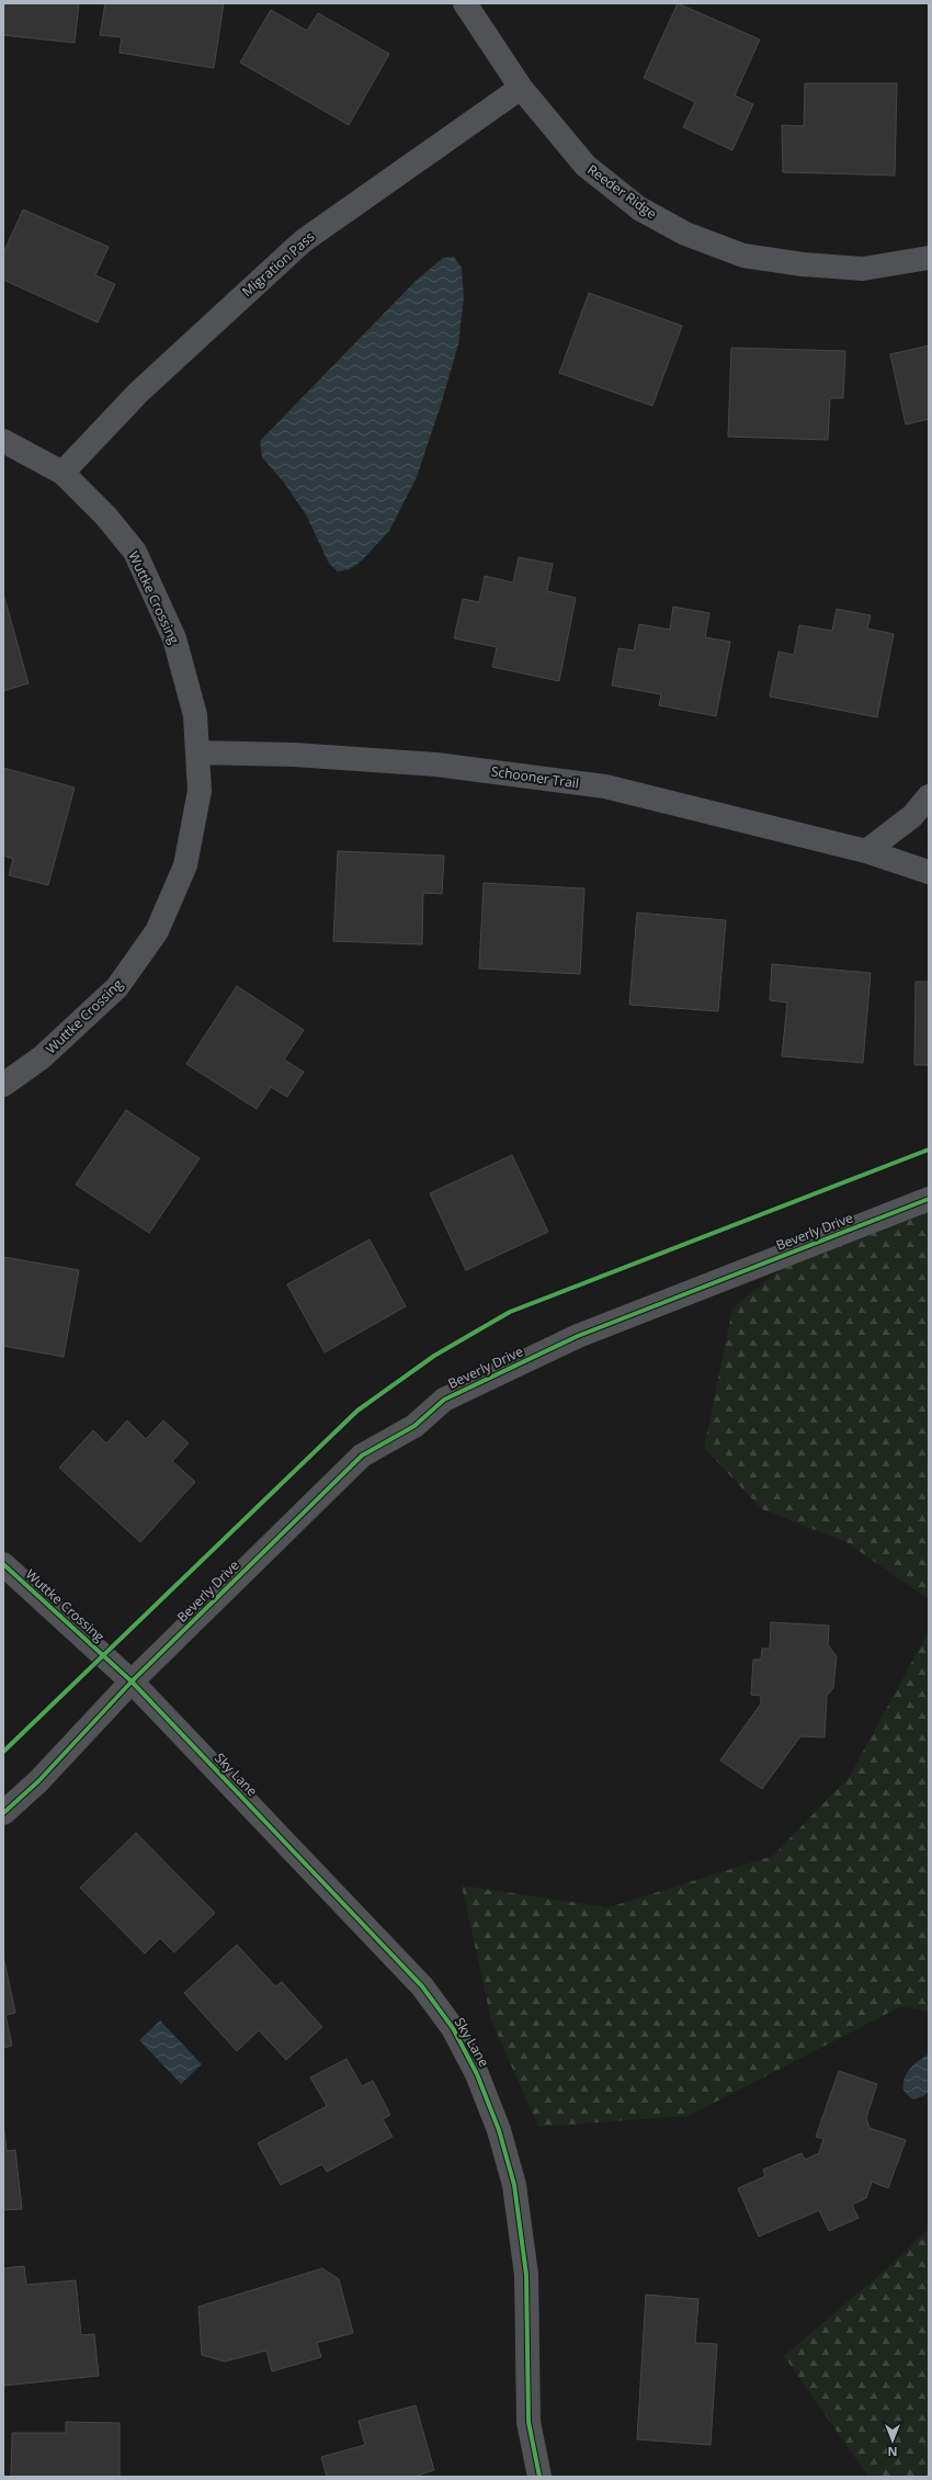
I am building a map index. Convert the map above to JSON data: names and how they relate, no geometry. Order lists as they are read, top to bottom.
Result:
{
  "streets": {
    "street": [
      "Reeder Ridge",
      "Migration Pass",
      "Wuttke Crossing",
      "Schooner Trail",
      "Beverly Drive",
      "Sky Lane"
    ]
  },
  "crossings": [
    ["Reeder Ridge", "Migration Pass"],
    ["Migration Pass", "Wuttke Crossing"],
    ["Wuttke Crossing", "Schooner Trail"],
    ["Wuttke Crossing", "Beverly Drive"],
    ["Wuttke Crossing", "Sky Lane"],
    ["Beverly Drive", "Sky Lane"]
  ],
  "north": "bottom"
}
